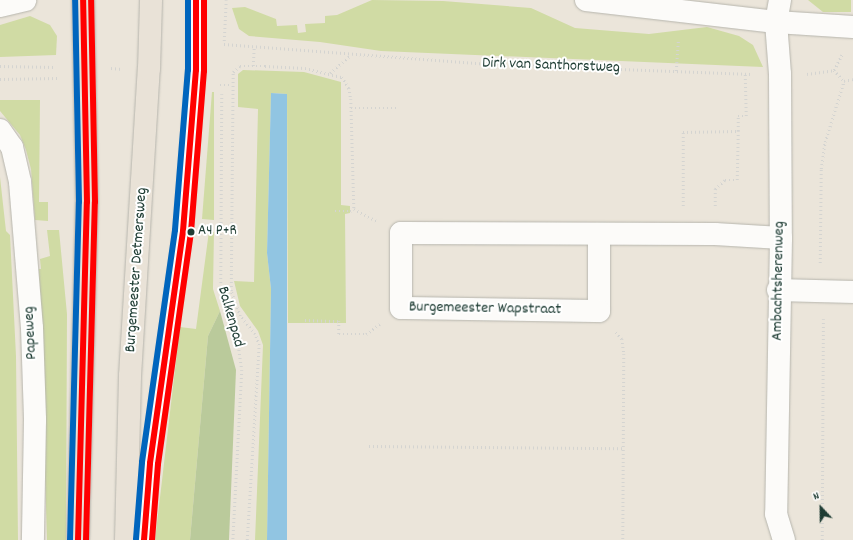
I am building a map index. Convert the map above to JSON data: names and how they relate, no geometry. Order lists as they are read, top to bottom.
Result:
{
  "streets": {
    "main road": ["Burgemeester Detmersweg"],
    "street": ["Ambachtsherenweg", "Burgemeester Wapstraat", "Papeweg"],
    "path": ["Dirk van Santhorstweg", "Balkenpad"]
  },
  "crossings": [
    ["Dirk van Santhorstweg", "Ambachtsherenweg"],
    ["Ambachtsherenweg", "Burgemeester Wapstraat"]
  ],
  "places": ["A4 P+R"],
  "north": "top"
}
